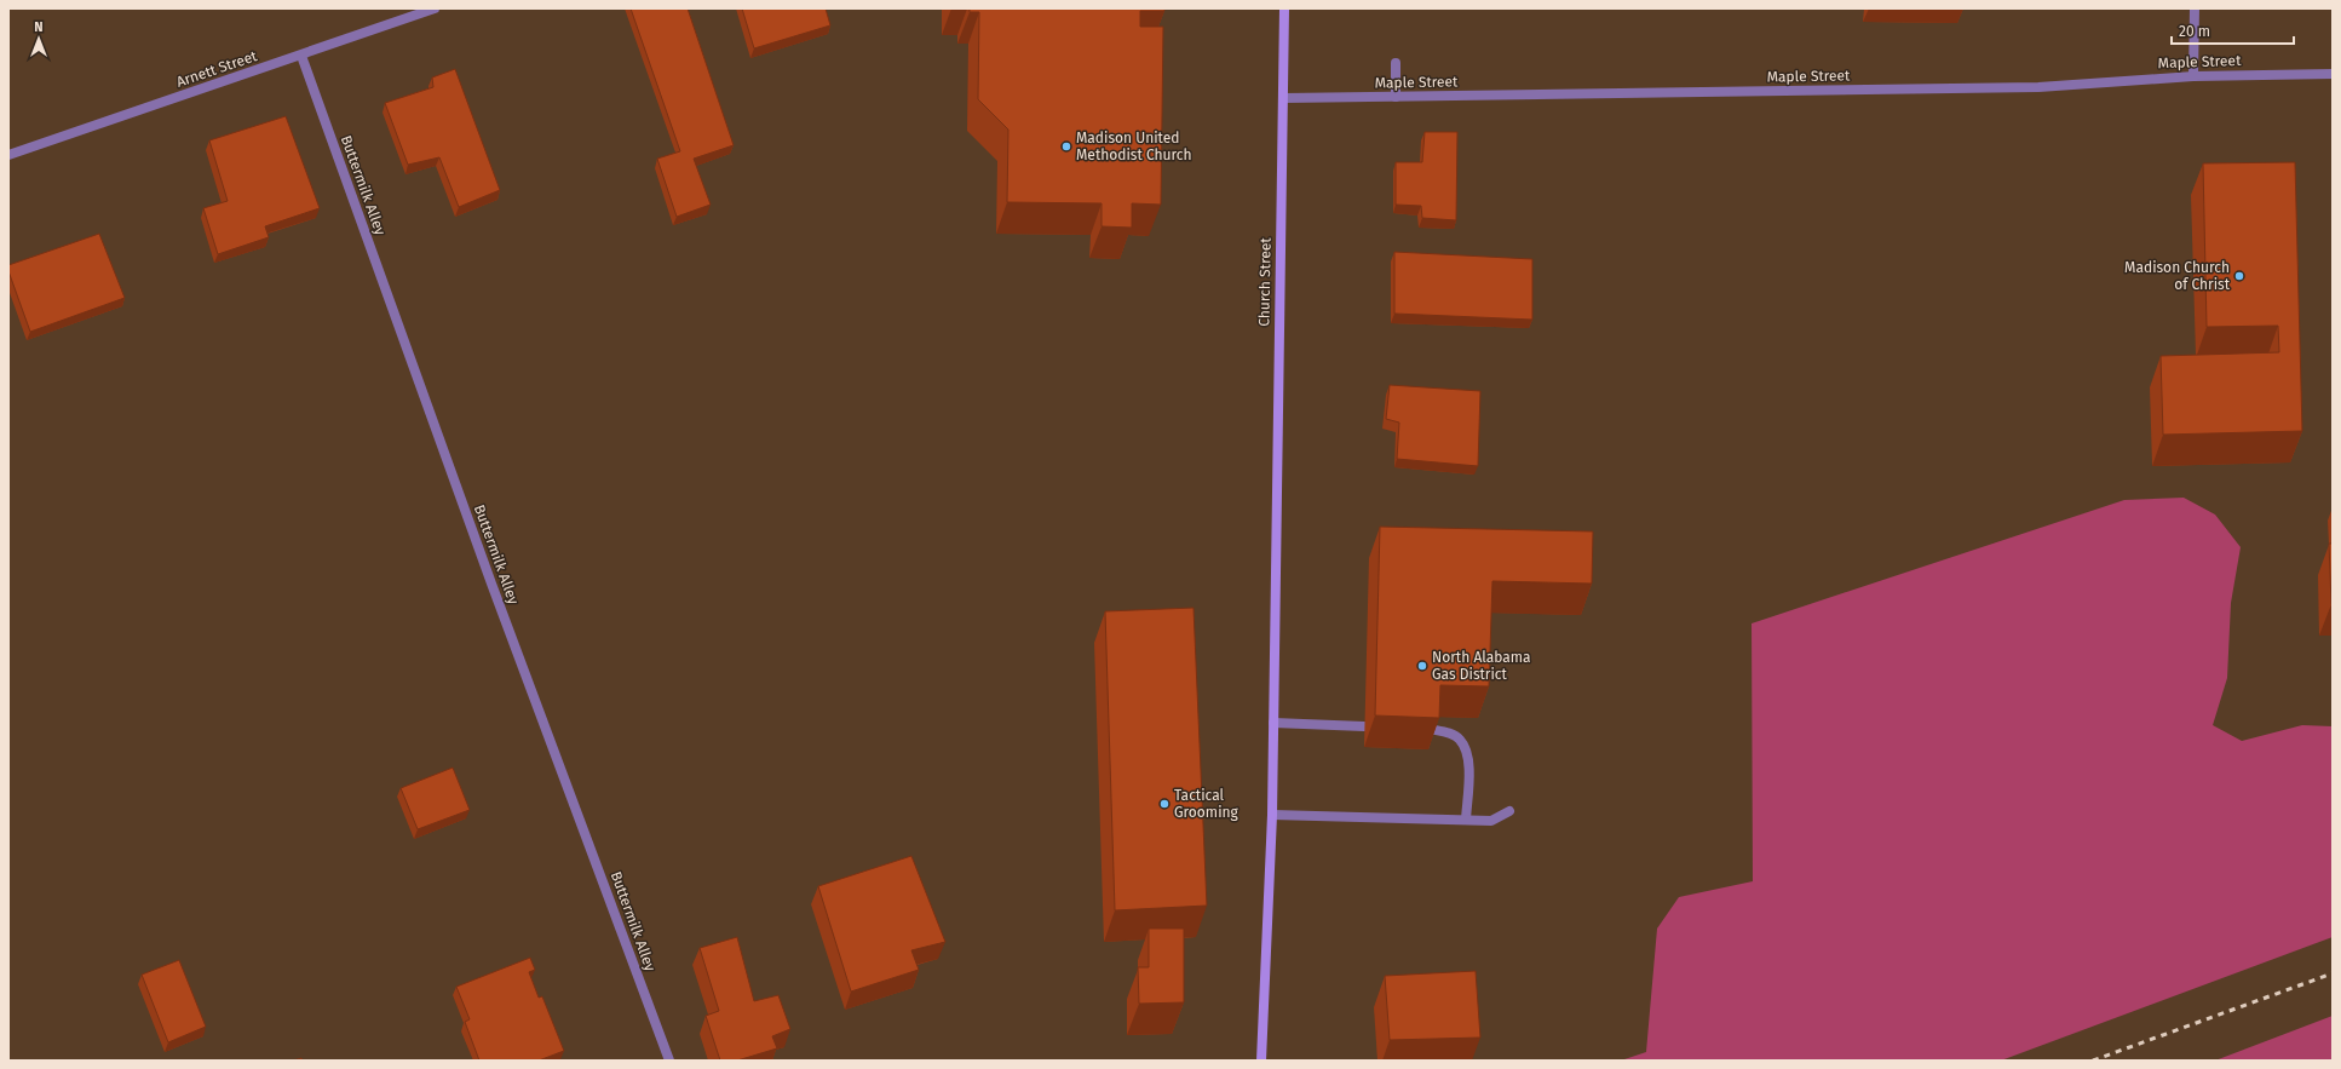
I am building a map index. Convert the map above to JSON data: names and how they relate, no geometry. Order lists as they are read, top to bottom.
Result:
{
  "streets": {
    "street": [
      "Maple Street",
      "Arnett Street",
      "Buttermilk Alley",
      "Church Street"
    ]
  },
  "crossings": [
    ["Maple Street", "Church Street"],
    ["Arnett Street", "Buttermilk Alley"]
  ],
  "places": [
    "Madison United Methodist Church",
    "Madison Church of Christ",
    "North Alabama Gas District",
    "Tactical Grooming"
  ],
  "scale_bar": "20 m",
  "north": "top"
}
